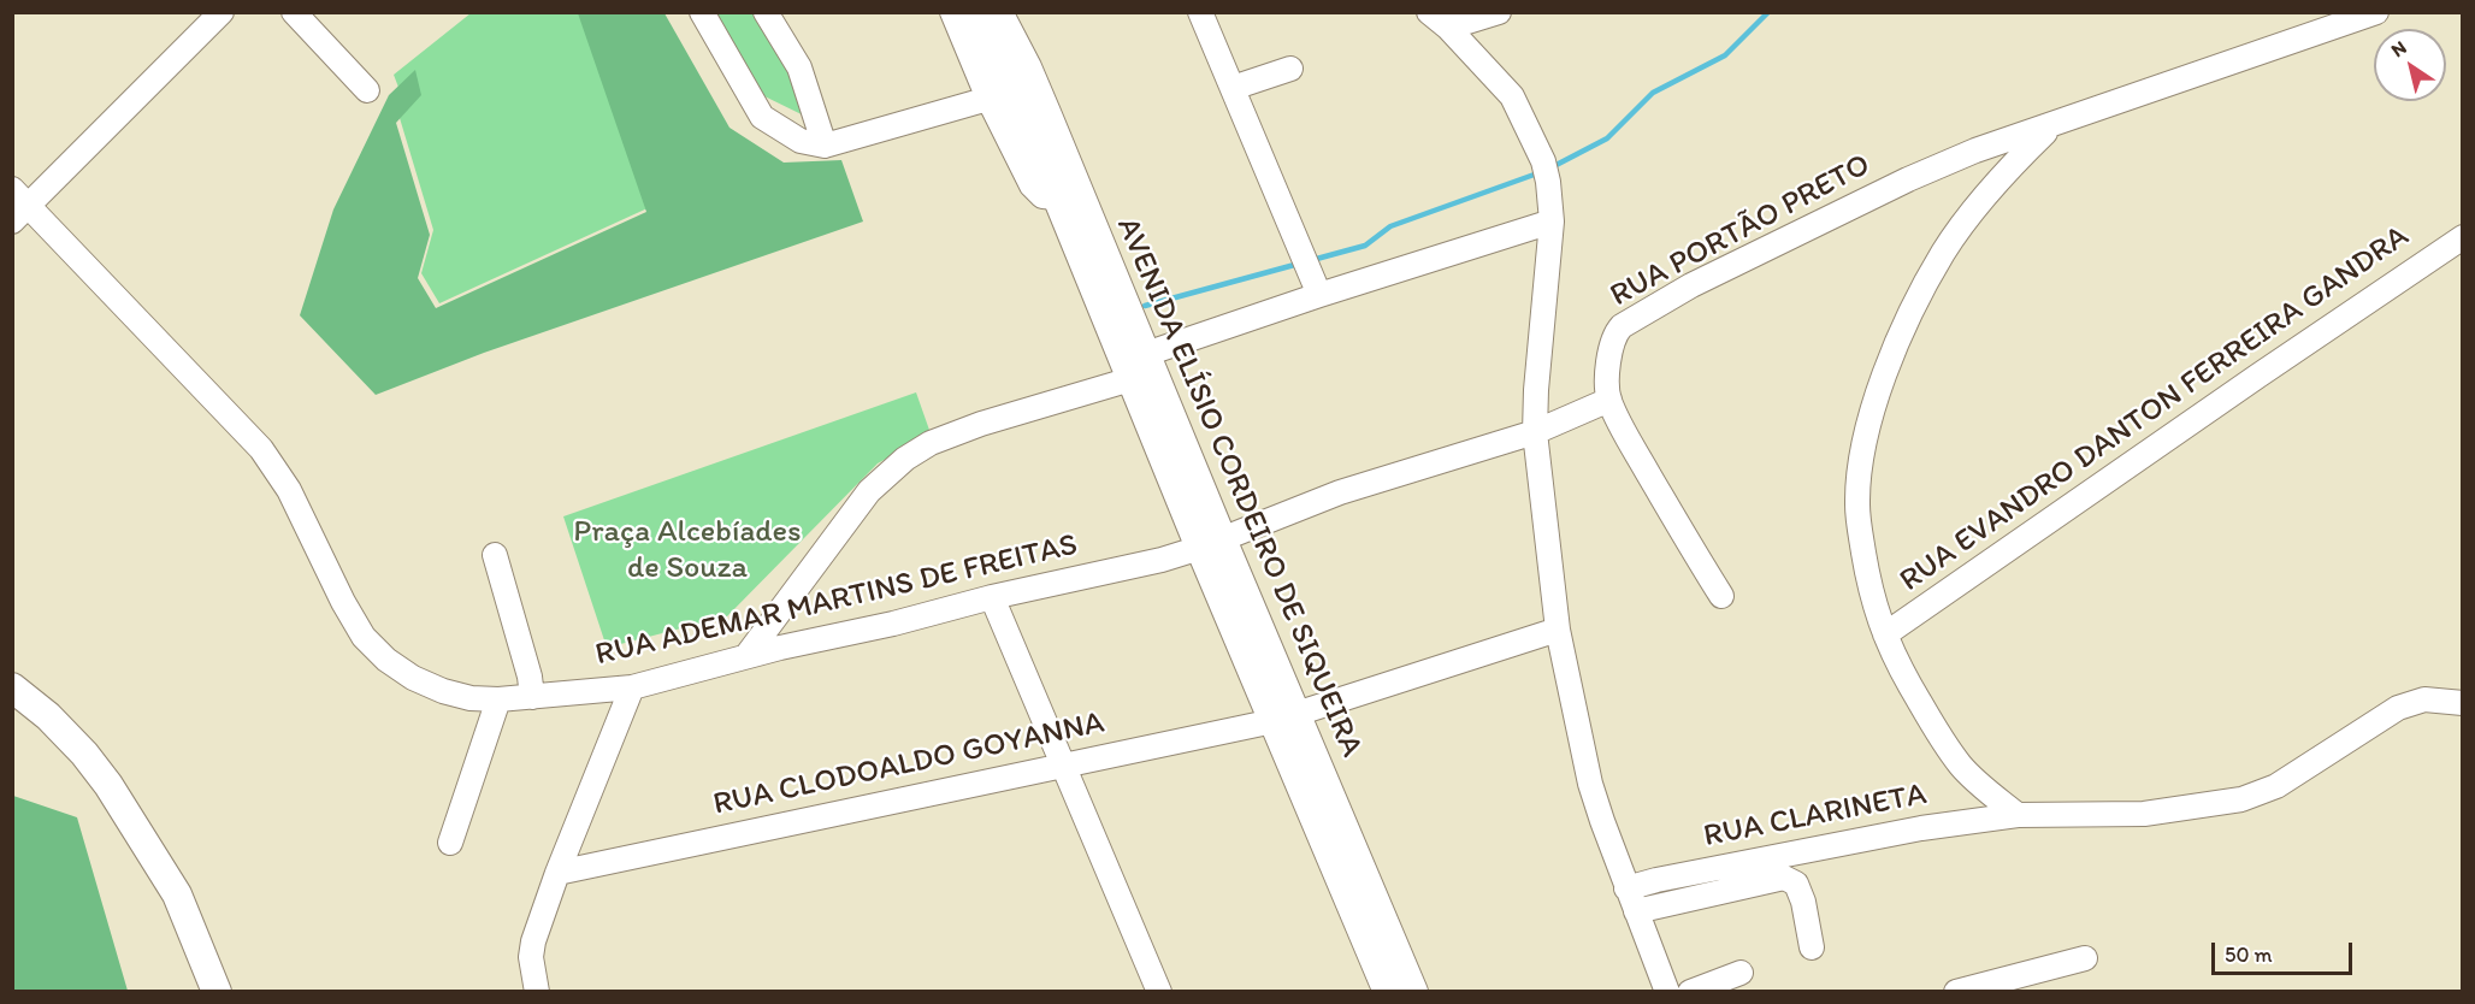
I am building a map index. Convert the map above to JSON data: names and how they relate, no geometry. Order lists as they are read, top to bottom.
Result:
{
  "streets": {
    "main road": ["AVENIDA ELÍSIO CORDEIRO DE SIQUEIRA"],
    "street": [
      "RUA PORTÃO PRETO",
      "RUA EVANDRO DANTON FERREIRA GANDRA",
      "RUA ADEMAR MARTINS DE FREITAS",
      "RUA CLODOALDO GOYANNA",
      "RUA CLARINETA"
    ]
  },
  "crossings": [
    ["RUA PORTÃO PRETO", "RUA ADEMAR MARTINS DE FREITAS"],
    ["AVENIDA ELÍSIO CORDEIRO DE SIQUEIRA", "RUA ADEMAR MARTINS DE FREITAS"],
    ["AVENIDA ELÍSIO CORDEIRO DE SIQUEIRA", "RUA CLODOALDO GOYANNA"]
  ],
  "parks": ["Praça Alcebíades de Souza"],
  "scale_bar": "50 m",
  "north": "top left"
}
